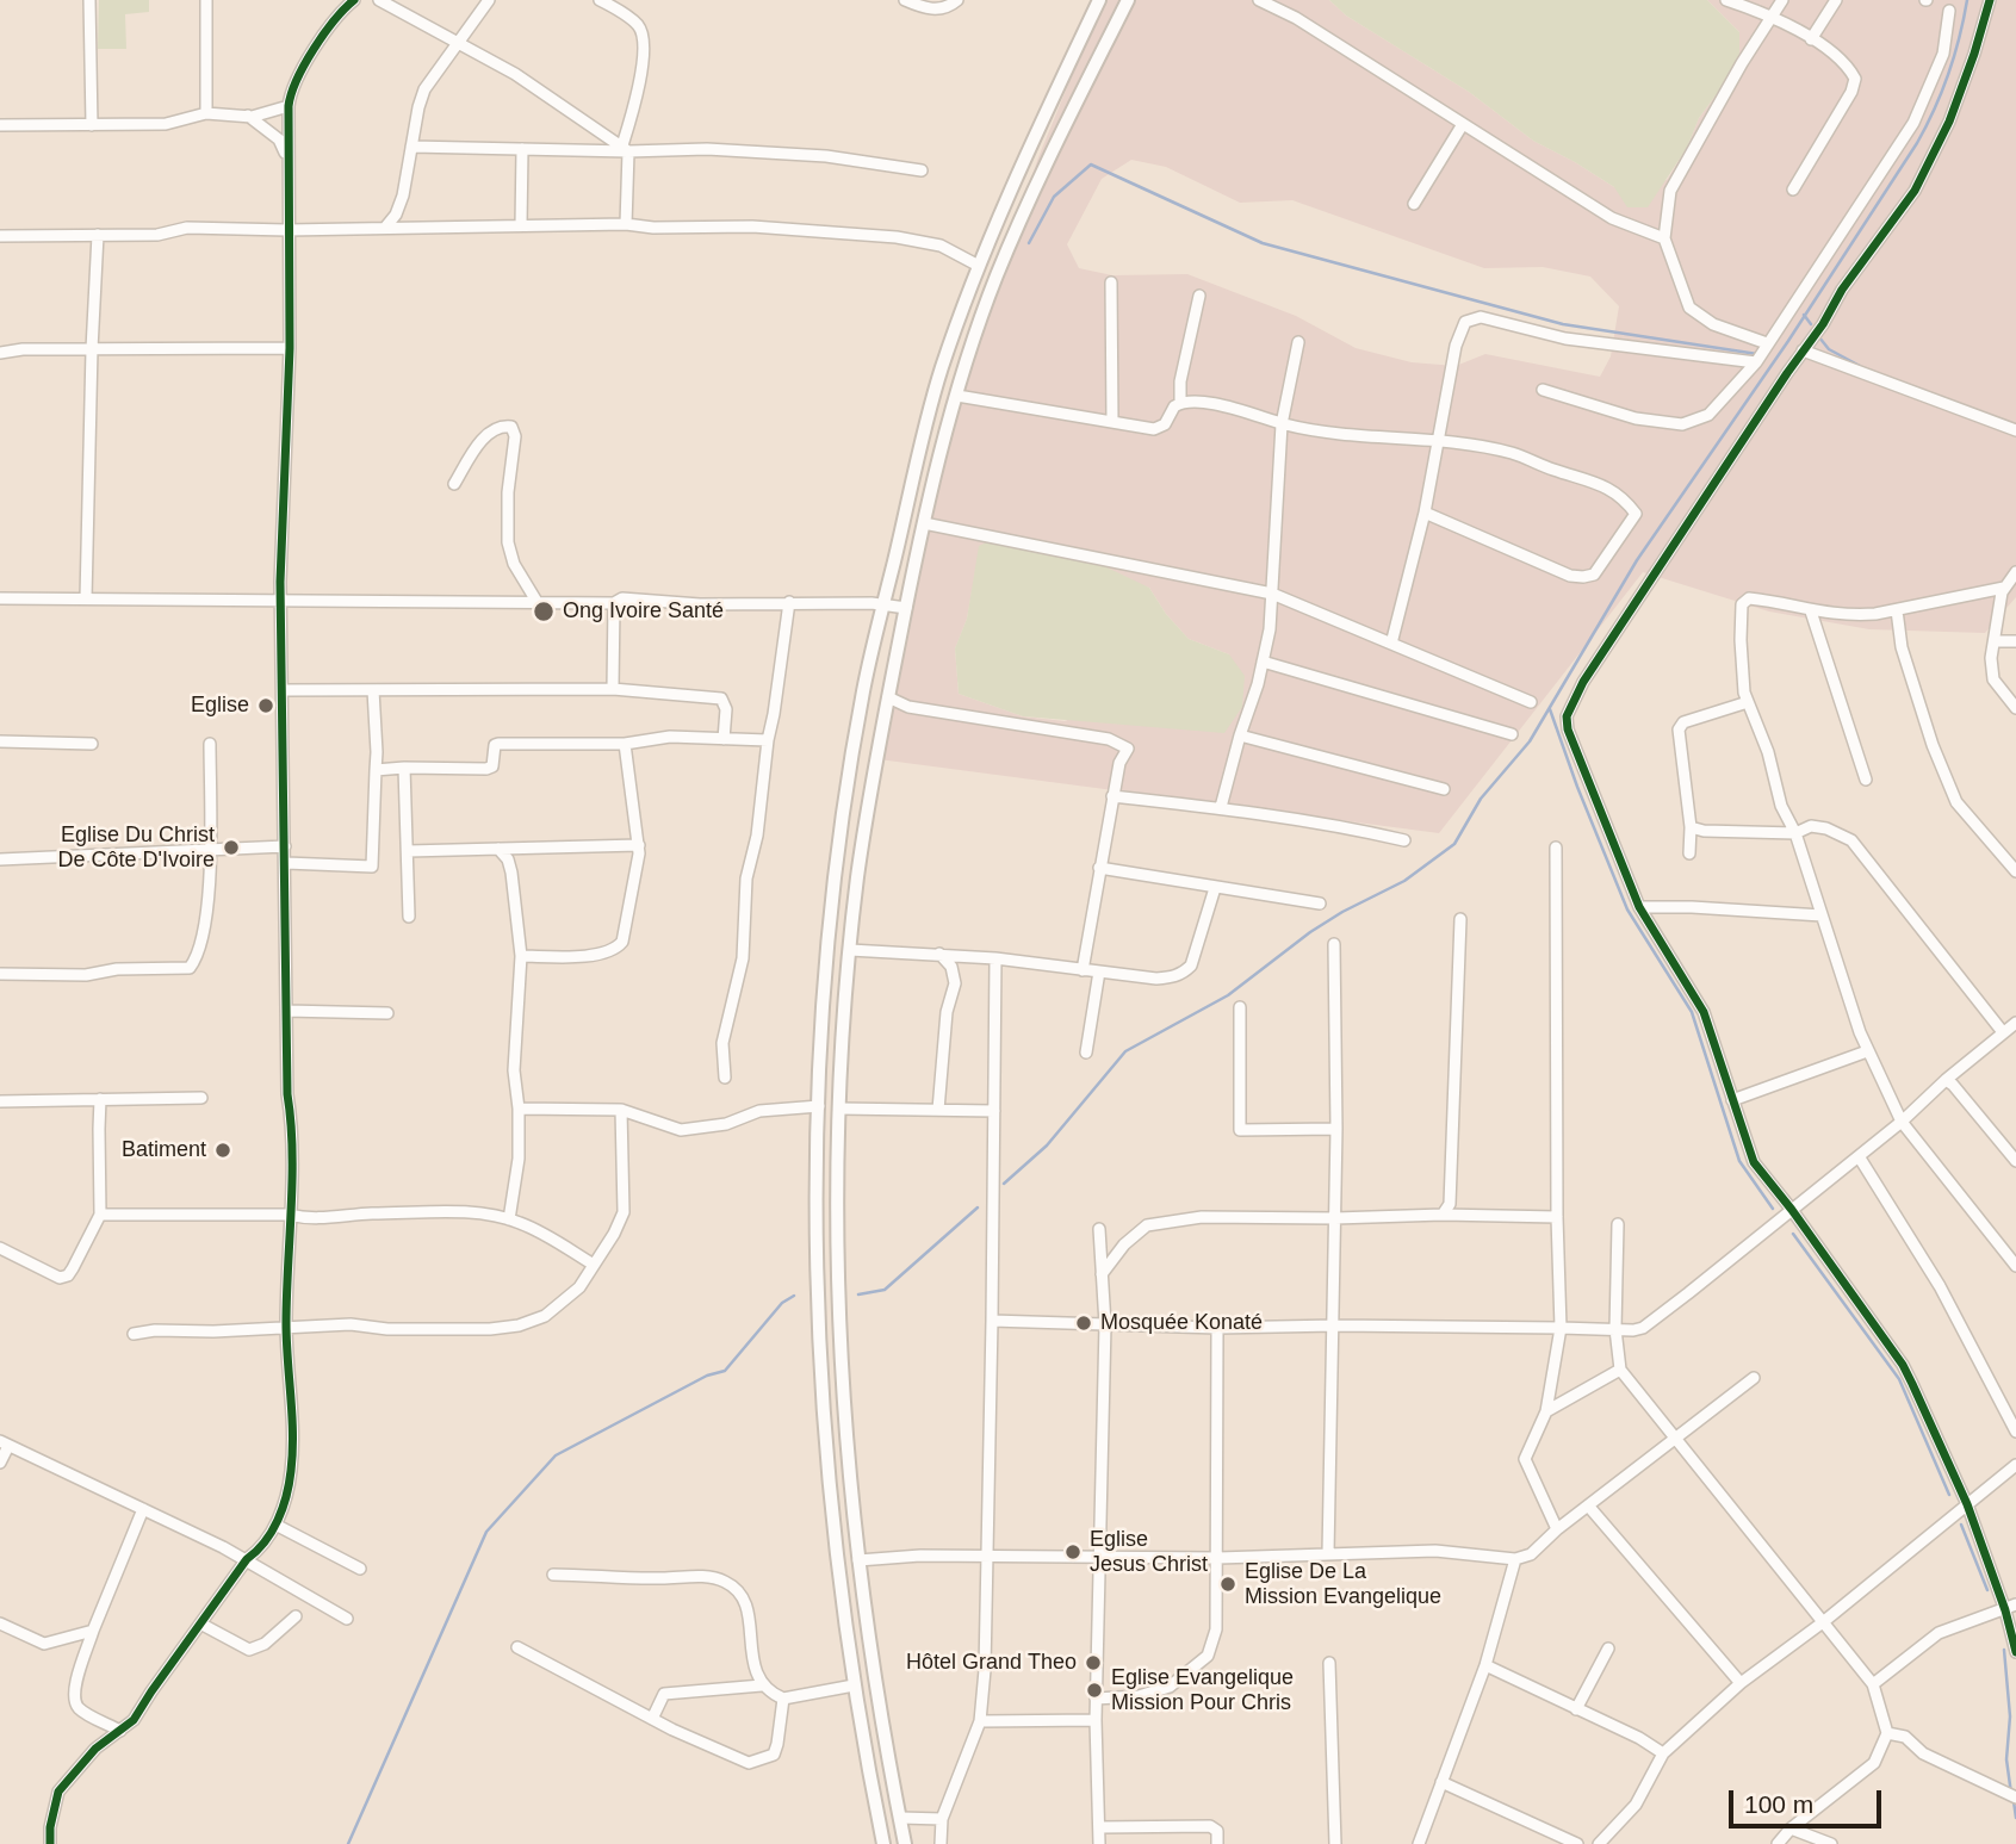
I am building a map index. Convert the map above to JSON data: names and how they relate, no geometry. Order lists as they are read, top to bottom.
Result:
{
  "places": [
    "Ong Ivoire Santé",
    "Eglise",
    "Eglise Du Christ De Côte D'Ivoire",
    "Batiment",
    "Mosquée Konaté",
    "Eglise Jesus Christ",
    "Eglise De La Mission Evangelique",
    "Hôtel Grand Theo",
    "Eglise Evangelique Mission Pour Chris"
  ],
  "scale_bar": "100 m"
}
